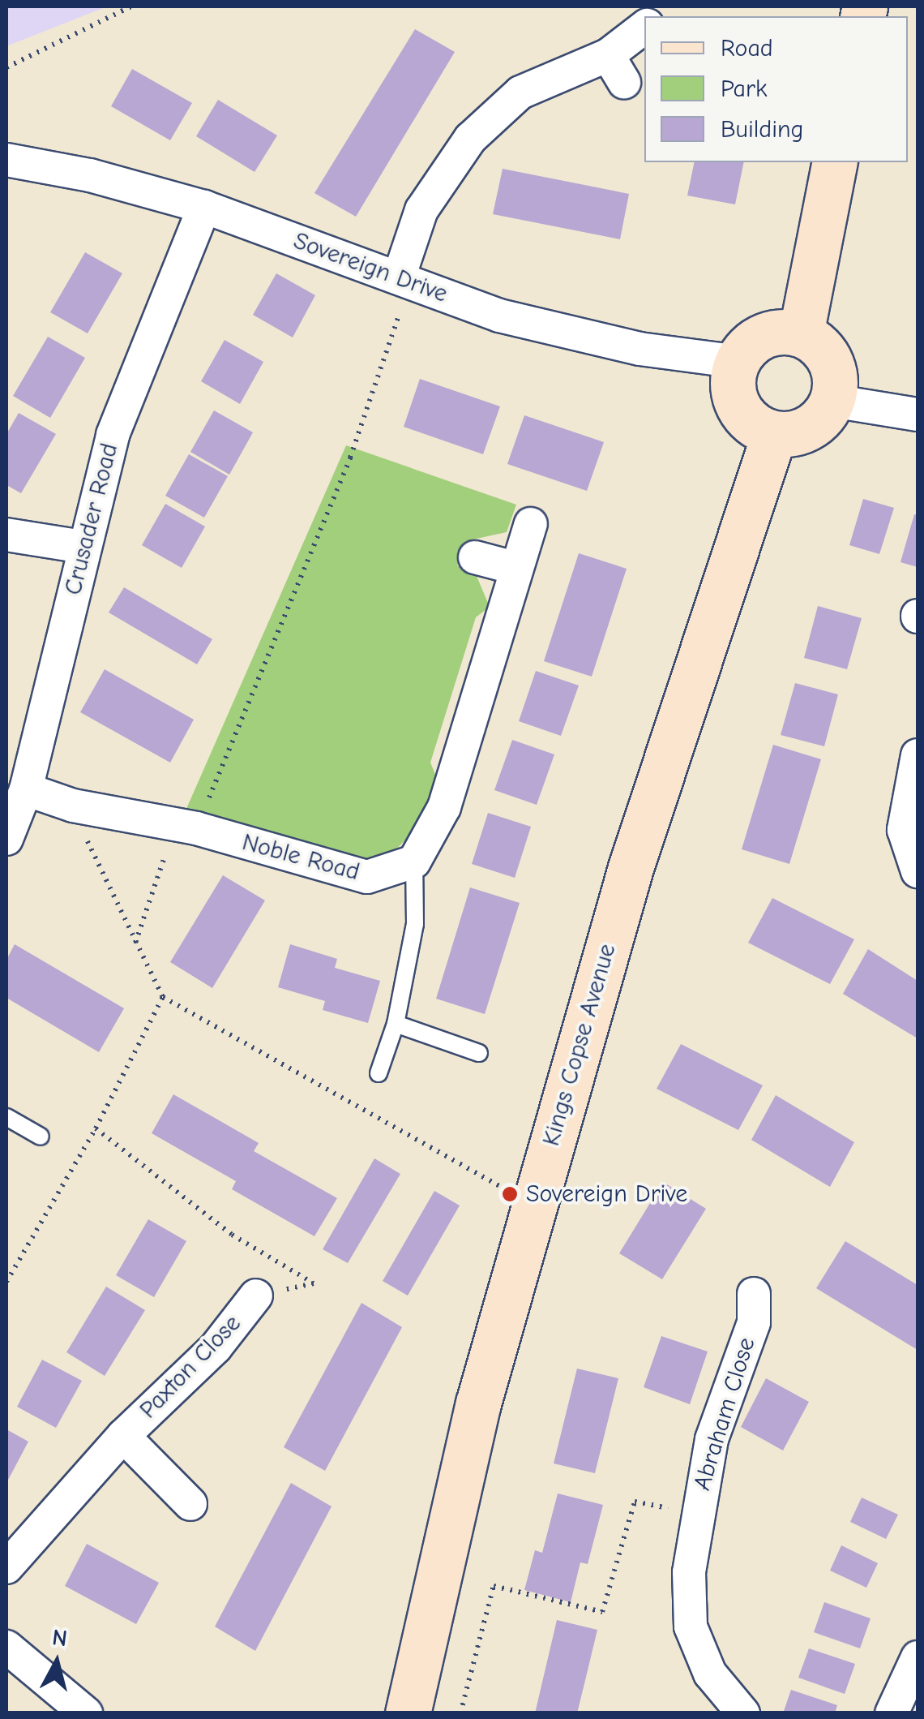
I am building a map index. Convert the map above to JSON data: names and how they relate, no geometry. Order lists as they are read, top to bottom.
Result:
{
  "streets": {
    "street": [
      "Sovereign Drive",
      "Crusader Road",
      "Noble Road",
      "Kings Copse Avenue",
      "Paxton Close",
      "Abraham Close"
    ]
  },
  "crossings": [
    ["Sovereign Drive", "Crusader Road"],
    ["Sovereign Drive", "Kings Copse Avenue"],
    ["Crusader Road", "Noble Road"]
  ],
  "places": ["Sovereign Drive"],
  "legend": ["Road", "Park", "Building"],
  "north": "top"
}
